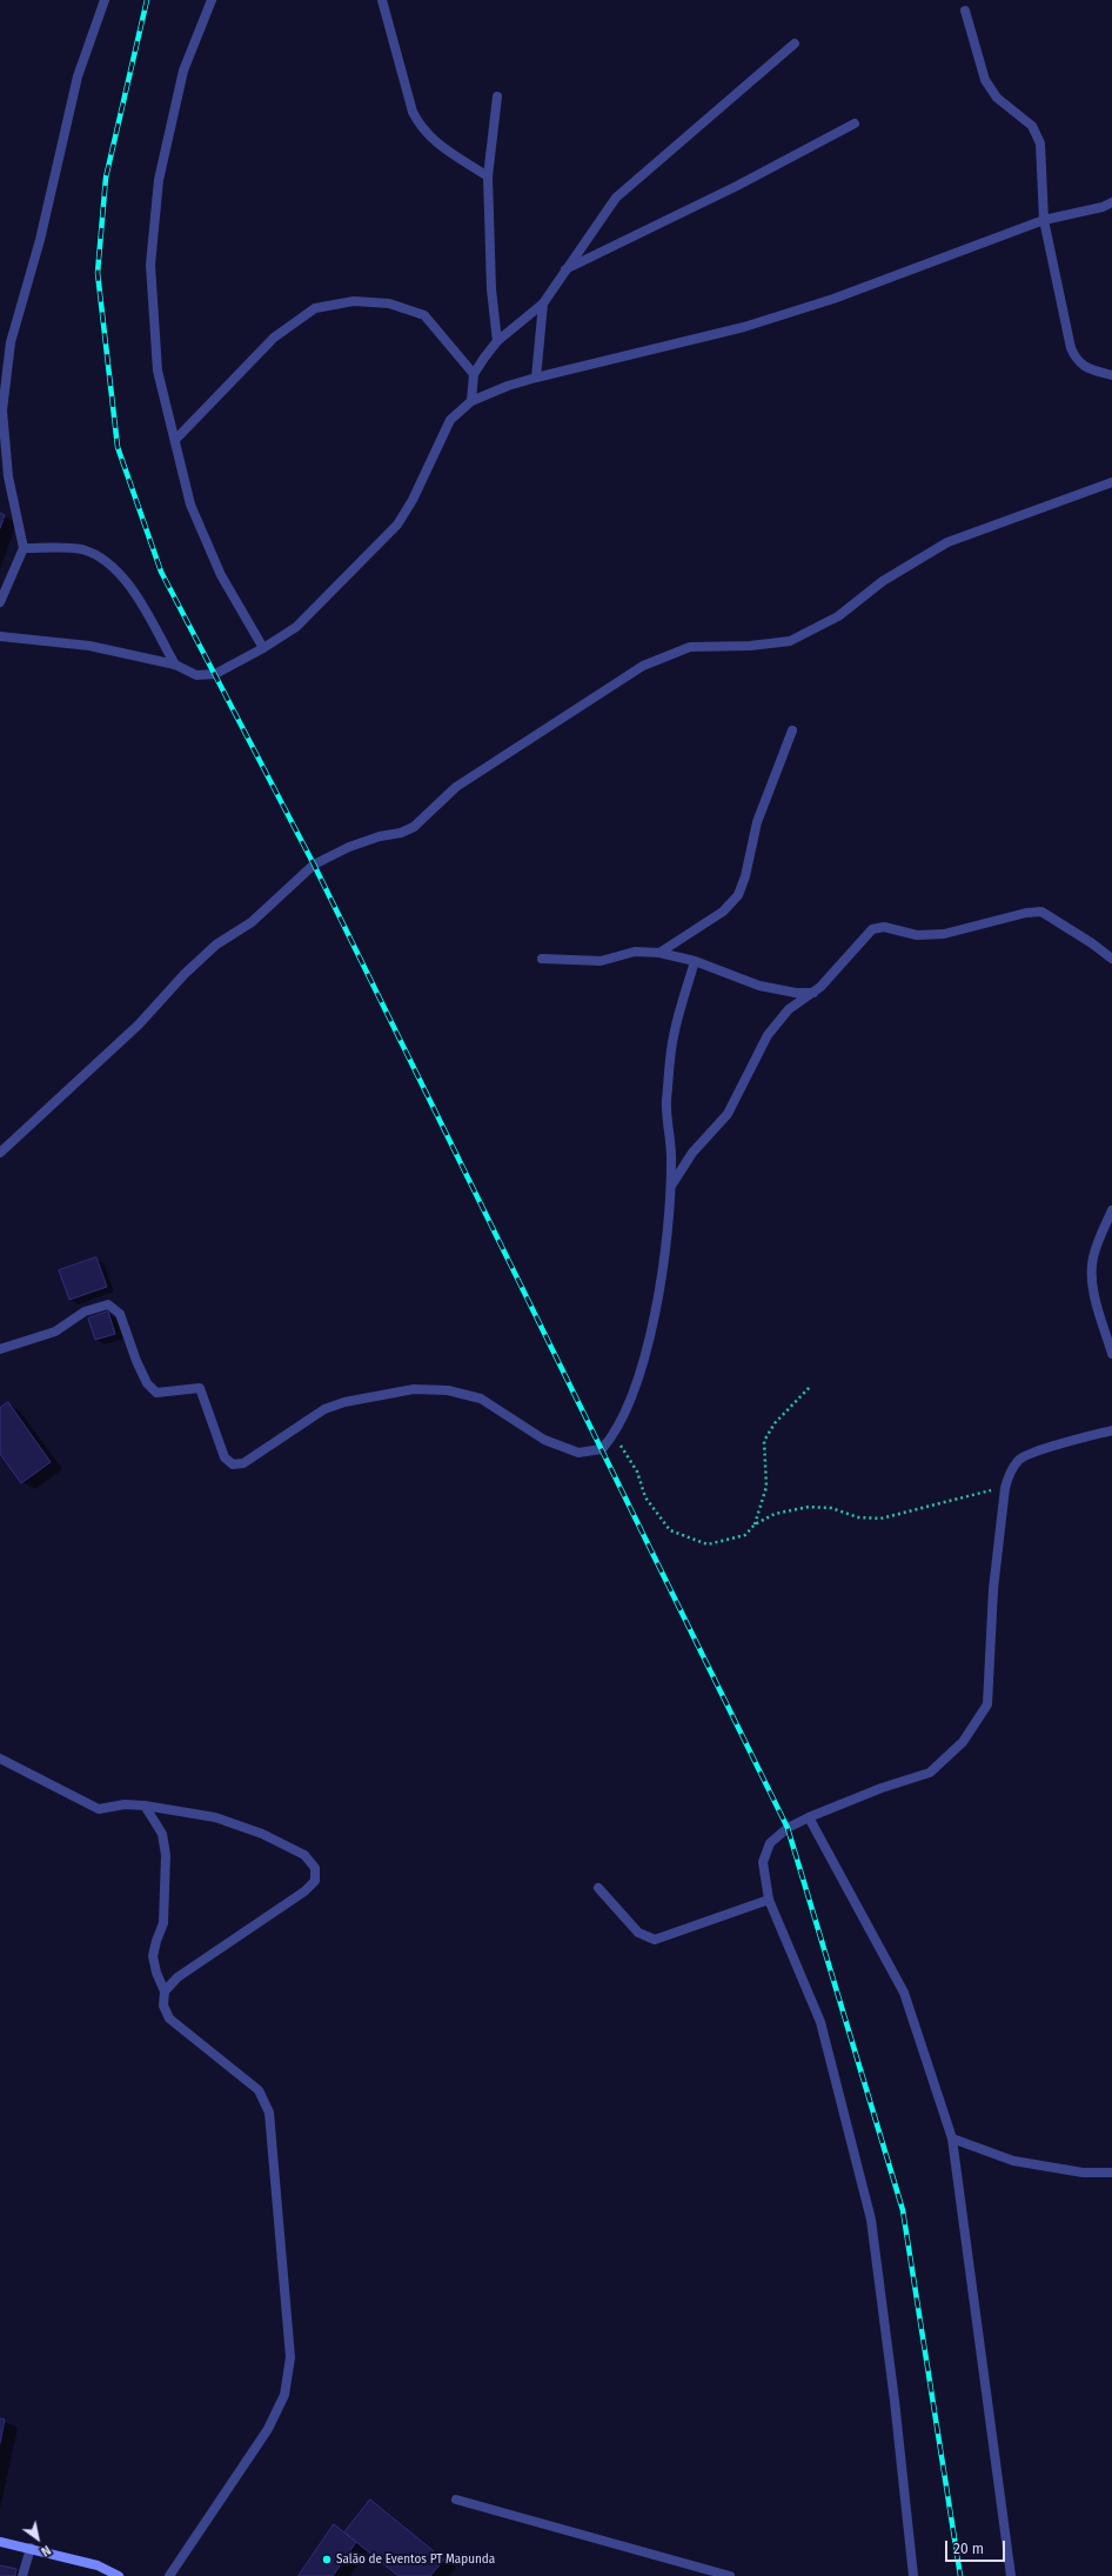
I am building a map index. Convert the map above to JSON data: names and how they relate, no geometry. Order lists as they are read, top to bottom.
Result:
{
  "places": ["Salão de Eventos PT Mapunda"],
  "scale_bar": "20 m",
  "north": "bottom right"
}
